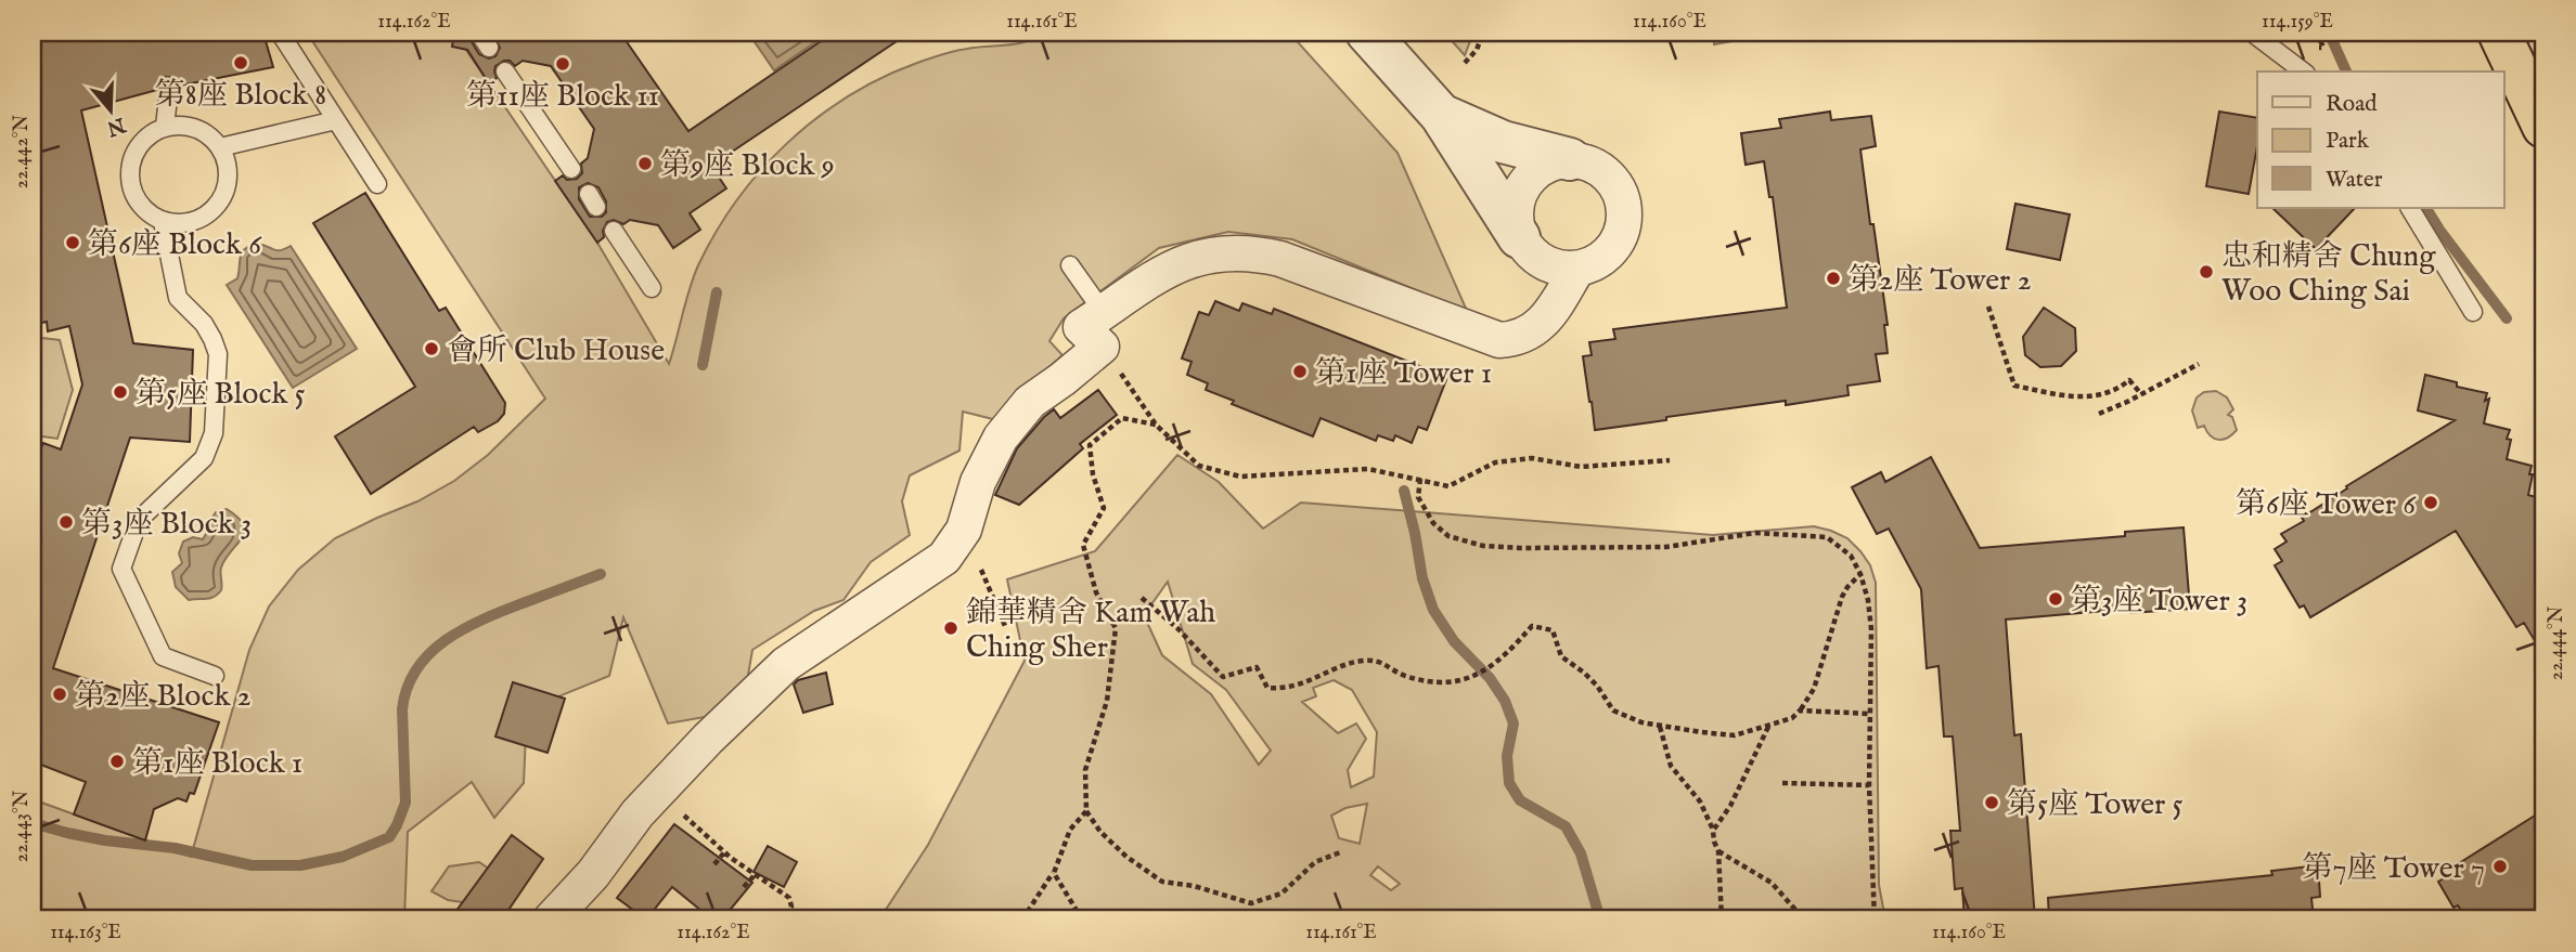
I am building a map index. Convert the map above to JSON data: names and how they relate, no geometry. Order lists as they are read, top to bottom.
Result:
{
  "places": [
    "第8座 Block 8",
    "第11座 Block 11",
    "第9座 Block 9",
    "第6座 Block 6",
    "忠和精舍 Chung Woo Ching Sai",
    "第2座 Tower 2",
    "會所 Club House",
    "第1座 Tower 1",
    "第5座 Block 5",
    "第6座 Tower 6",
    "第3座 Block 3",
    "第3座 Tower 3",
    "錦華精舍 Kam Wah Ching Sher",
    "第2座 Block 2",
    "第1座 Block 1",
    "第5座 Tower 5",
    "第7座 Tower 7"
  ],
  "legend": ["Road", "Park", "Water"],
  "north": "bottom",
  "coordinates": [
    "114.162°E",
    "114.161°E",
    "114.160°E",
    "114.159°E",
    "22.442°N",
    "22.444°N",
    "22.443°N",
    "114.163°E"
  ]
}
